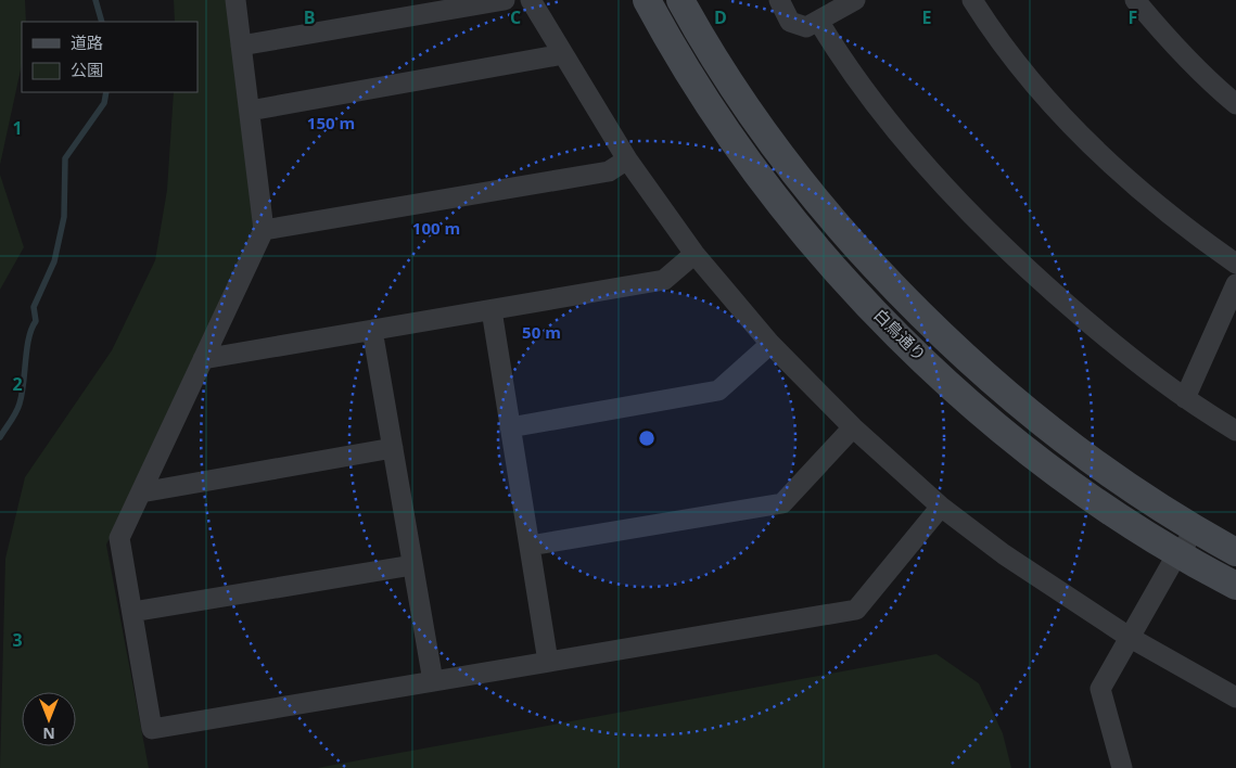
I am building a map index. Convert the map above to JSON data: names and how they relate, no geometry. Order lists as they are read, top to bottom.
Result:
{
  "streets": {
    "main road": ["白鳥通り"]
  },
  "legend": ["道路", "公園"],
  "north": "bottom",
  "grid": {
    "columns": [
      "B",
      "C",
      "D",
      "E",
      "F"
    ],
    "rows": ["1", "2", "3"]
  },
  "rings": ["150 m", "100 m", "50 m"]
}
